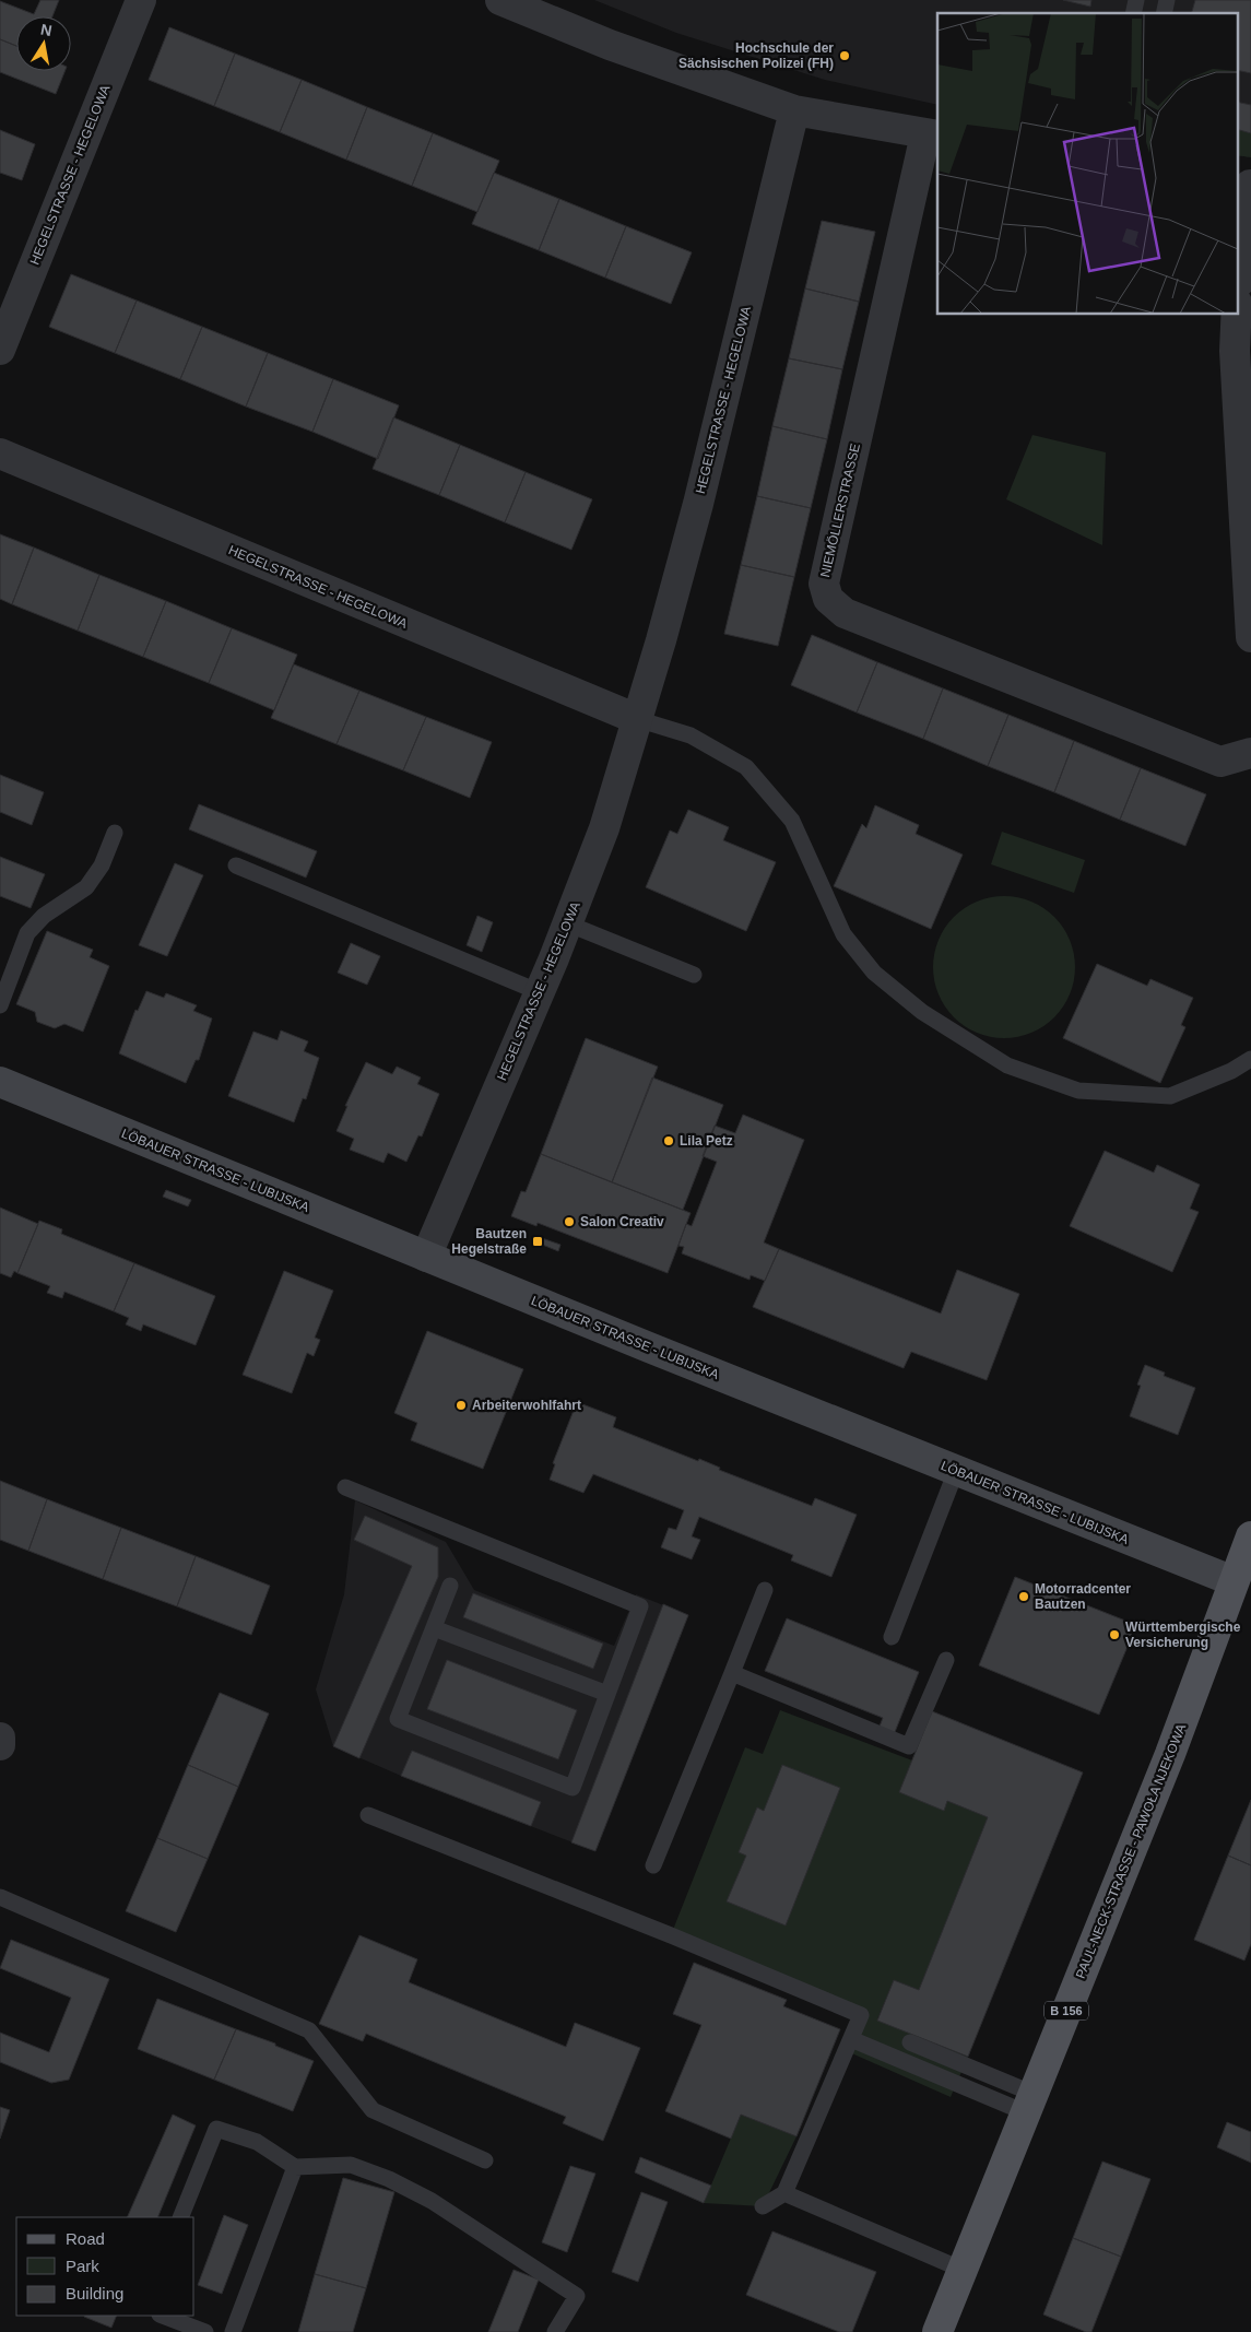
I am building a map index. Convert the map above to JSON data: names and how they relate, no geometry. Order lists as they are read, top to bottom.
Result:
{
  "streets": {
    "main road": ["LÖBAUER STRASSE - LUBIJSKA", "PAUL-NECK-STRASSE - PAWOŁA NJEKOWA", "B 156"],
    "street": ["HEGELSTRASSE - HEGELOWA", "NIEMÖLLERSTRASSE"]
  },
  "crossings": [
    ["HEGELSTRASSE - HEGELOWA", "LÖBAUER STRASSE - LUBIJSKA"],
    ["LÖBAUER STRASSE - LUBIJSKA", "PAUL-NECK-STRASSE - PAWOŁA NJEKOWA"],
    ["LÖBAUER STRASSE - LUBIJSKA", "B 156"],
    ["PAUL-NECK-STRASSE - PAWOŁA NJEKOWA", "B 156"]
  ],
  "places": {
    "other": [
      "Hochschule der Sächsischen Polizei (FH)",
      "Lila Petz",
      "Salon Creativ",
      "Arbeiterwohlfahrt",
      "Motorradcenter Bautzen",
      "Württembergische Versicherung"
    ],
    "transit": ["Bautzen Hegelstraße"]
  },
  "legend": ["Road", "Park", "Building"],
  "north": "top"
}
